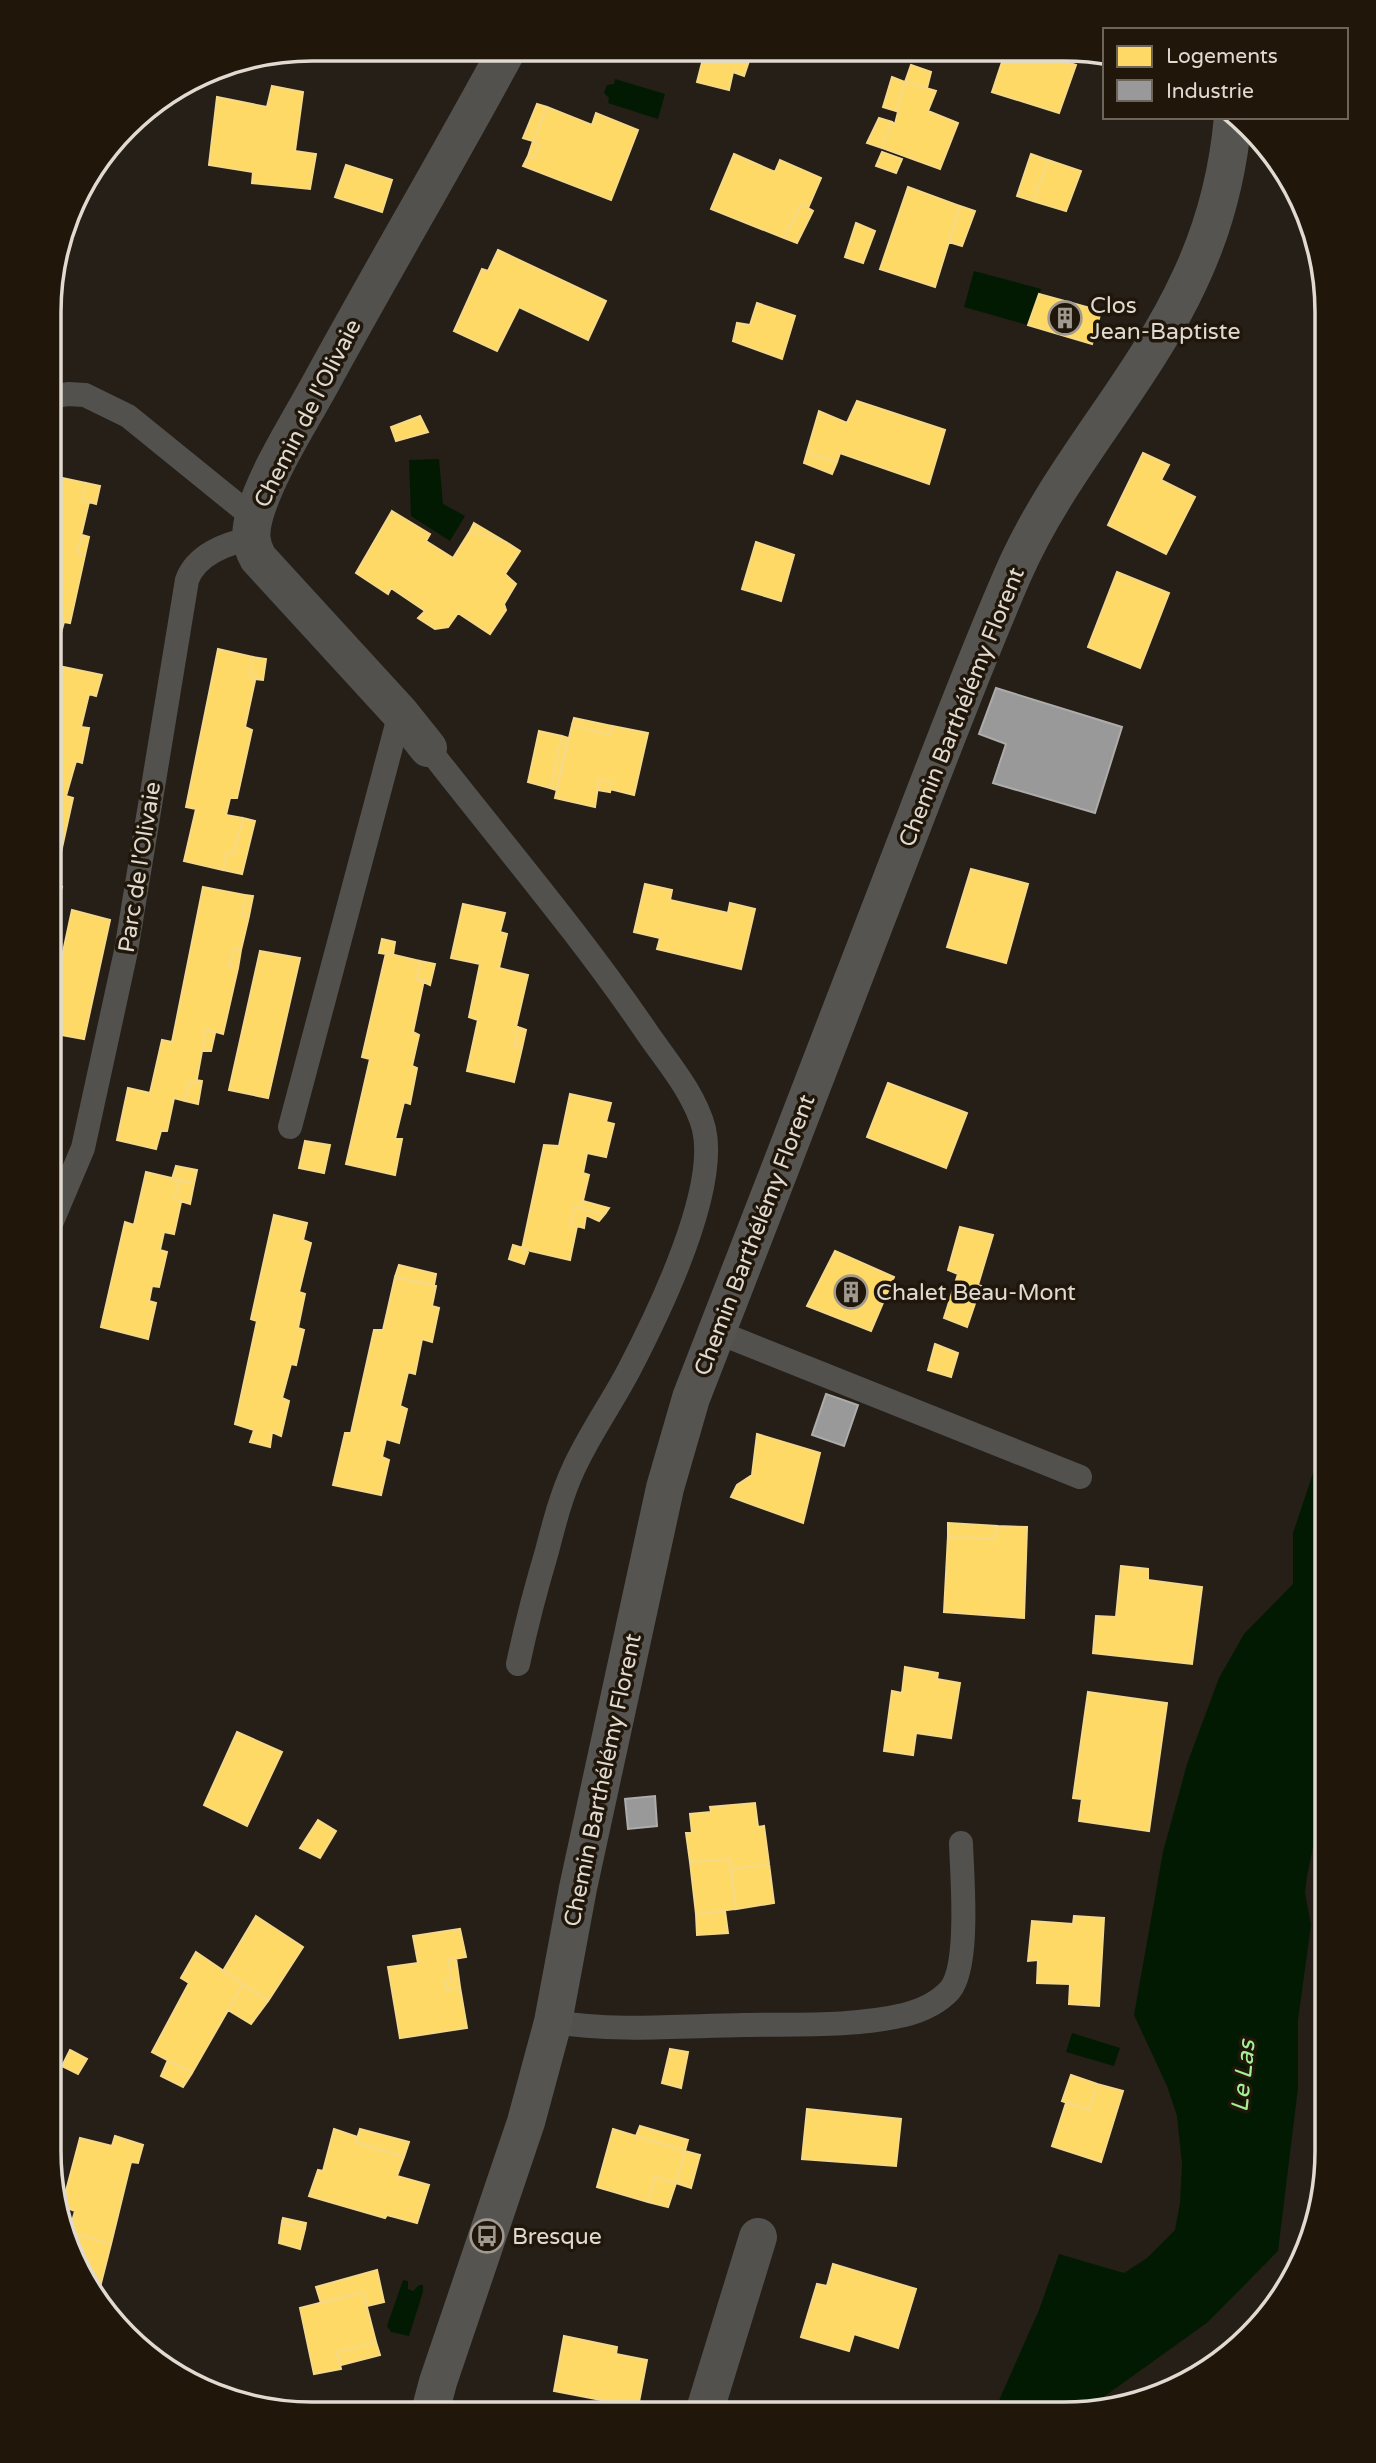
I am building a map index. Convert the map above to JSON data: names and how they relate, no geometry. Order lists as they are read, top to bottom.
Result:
{
  "streets": {
    "street": ["Chemin de l'Olivaie", "Chemin Barthélémy Florent"],
    "lane": ["Parc de l'Olivaie"]
  },
  "crossings": [
    ["Chemin de l'Olivaie", "Parc de l'Olivaie"]
  ],
  "water": ["Le Las"],
  "places": {
    "building": ["Clos Jean-Baptiste", "Chalet Beau-Mont"],
    "bus stop": ["Bresque"]
  },
  "legend": ["Logements", "Industrie"]
}
